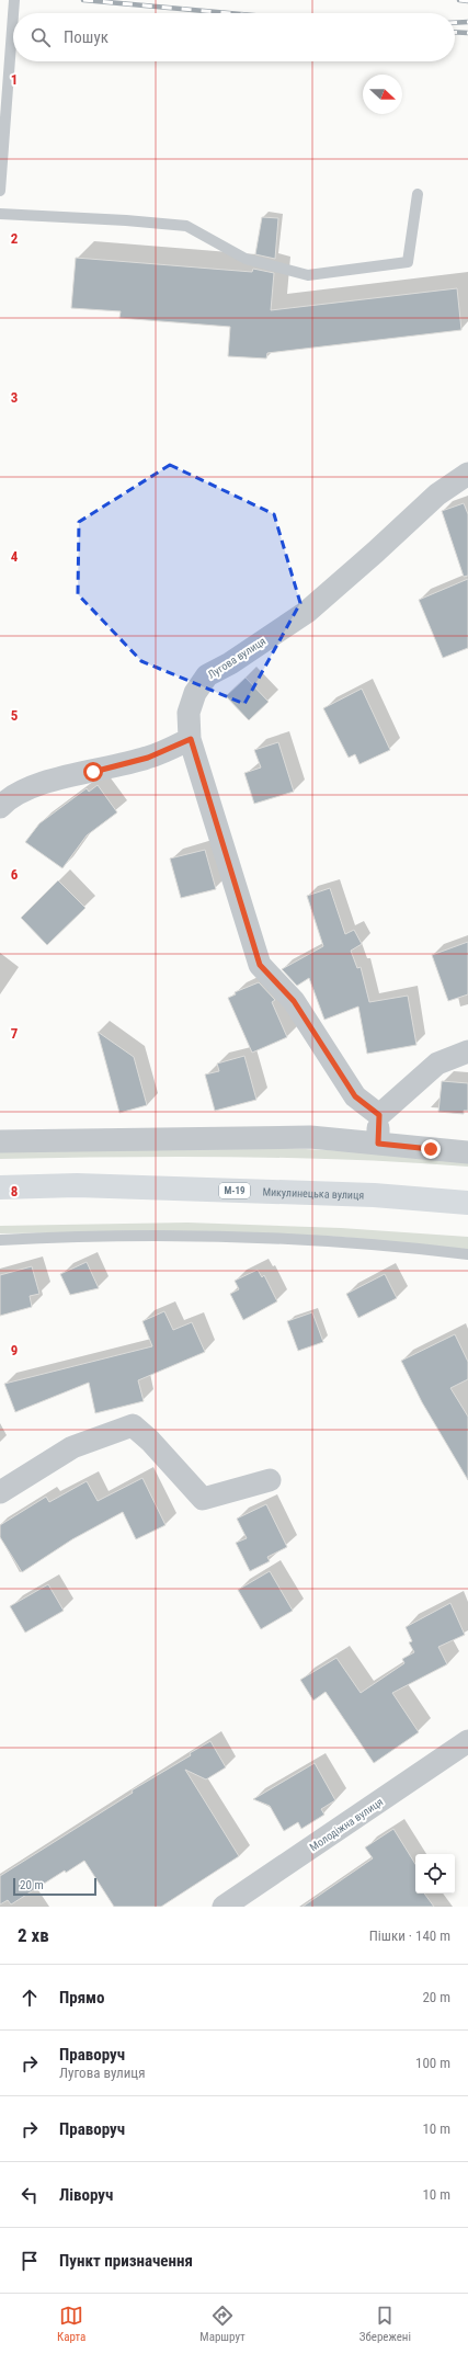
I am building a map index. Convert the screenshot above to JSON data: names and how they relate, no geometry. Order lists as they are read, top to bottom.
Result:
{
  "streets": {
    "highway": ["М-19", "Микулинецька вулиця"],
    "street": ["Лугова вулиця", "Молодіжна вулиця"]
  },
  "scale_bar": "20 m",
  "north": "right",
  "page": {
    "search": "Пошук",
    "scale": "20 m",
    "heading": ["2 хв", "Пішки · 140 m"],
    "list": [
      ["Прямо", "20 m"],
      ["Праворуч", "Лугова вулиця", "100 m"],
      ["Праворуч", "10 m"],
      ["Ліворуч", "10 m"],
      "Пункт призначення"
    ],
    "nav": ["Карта", "Маршрут", "Збережені"]
  },
  "grid": {
    "rows": [
      "1",
      "2",
      "3",
      "4",
      "5",
      "6",
      "7",
      "8",
      "9"
    ]
  }
}
